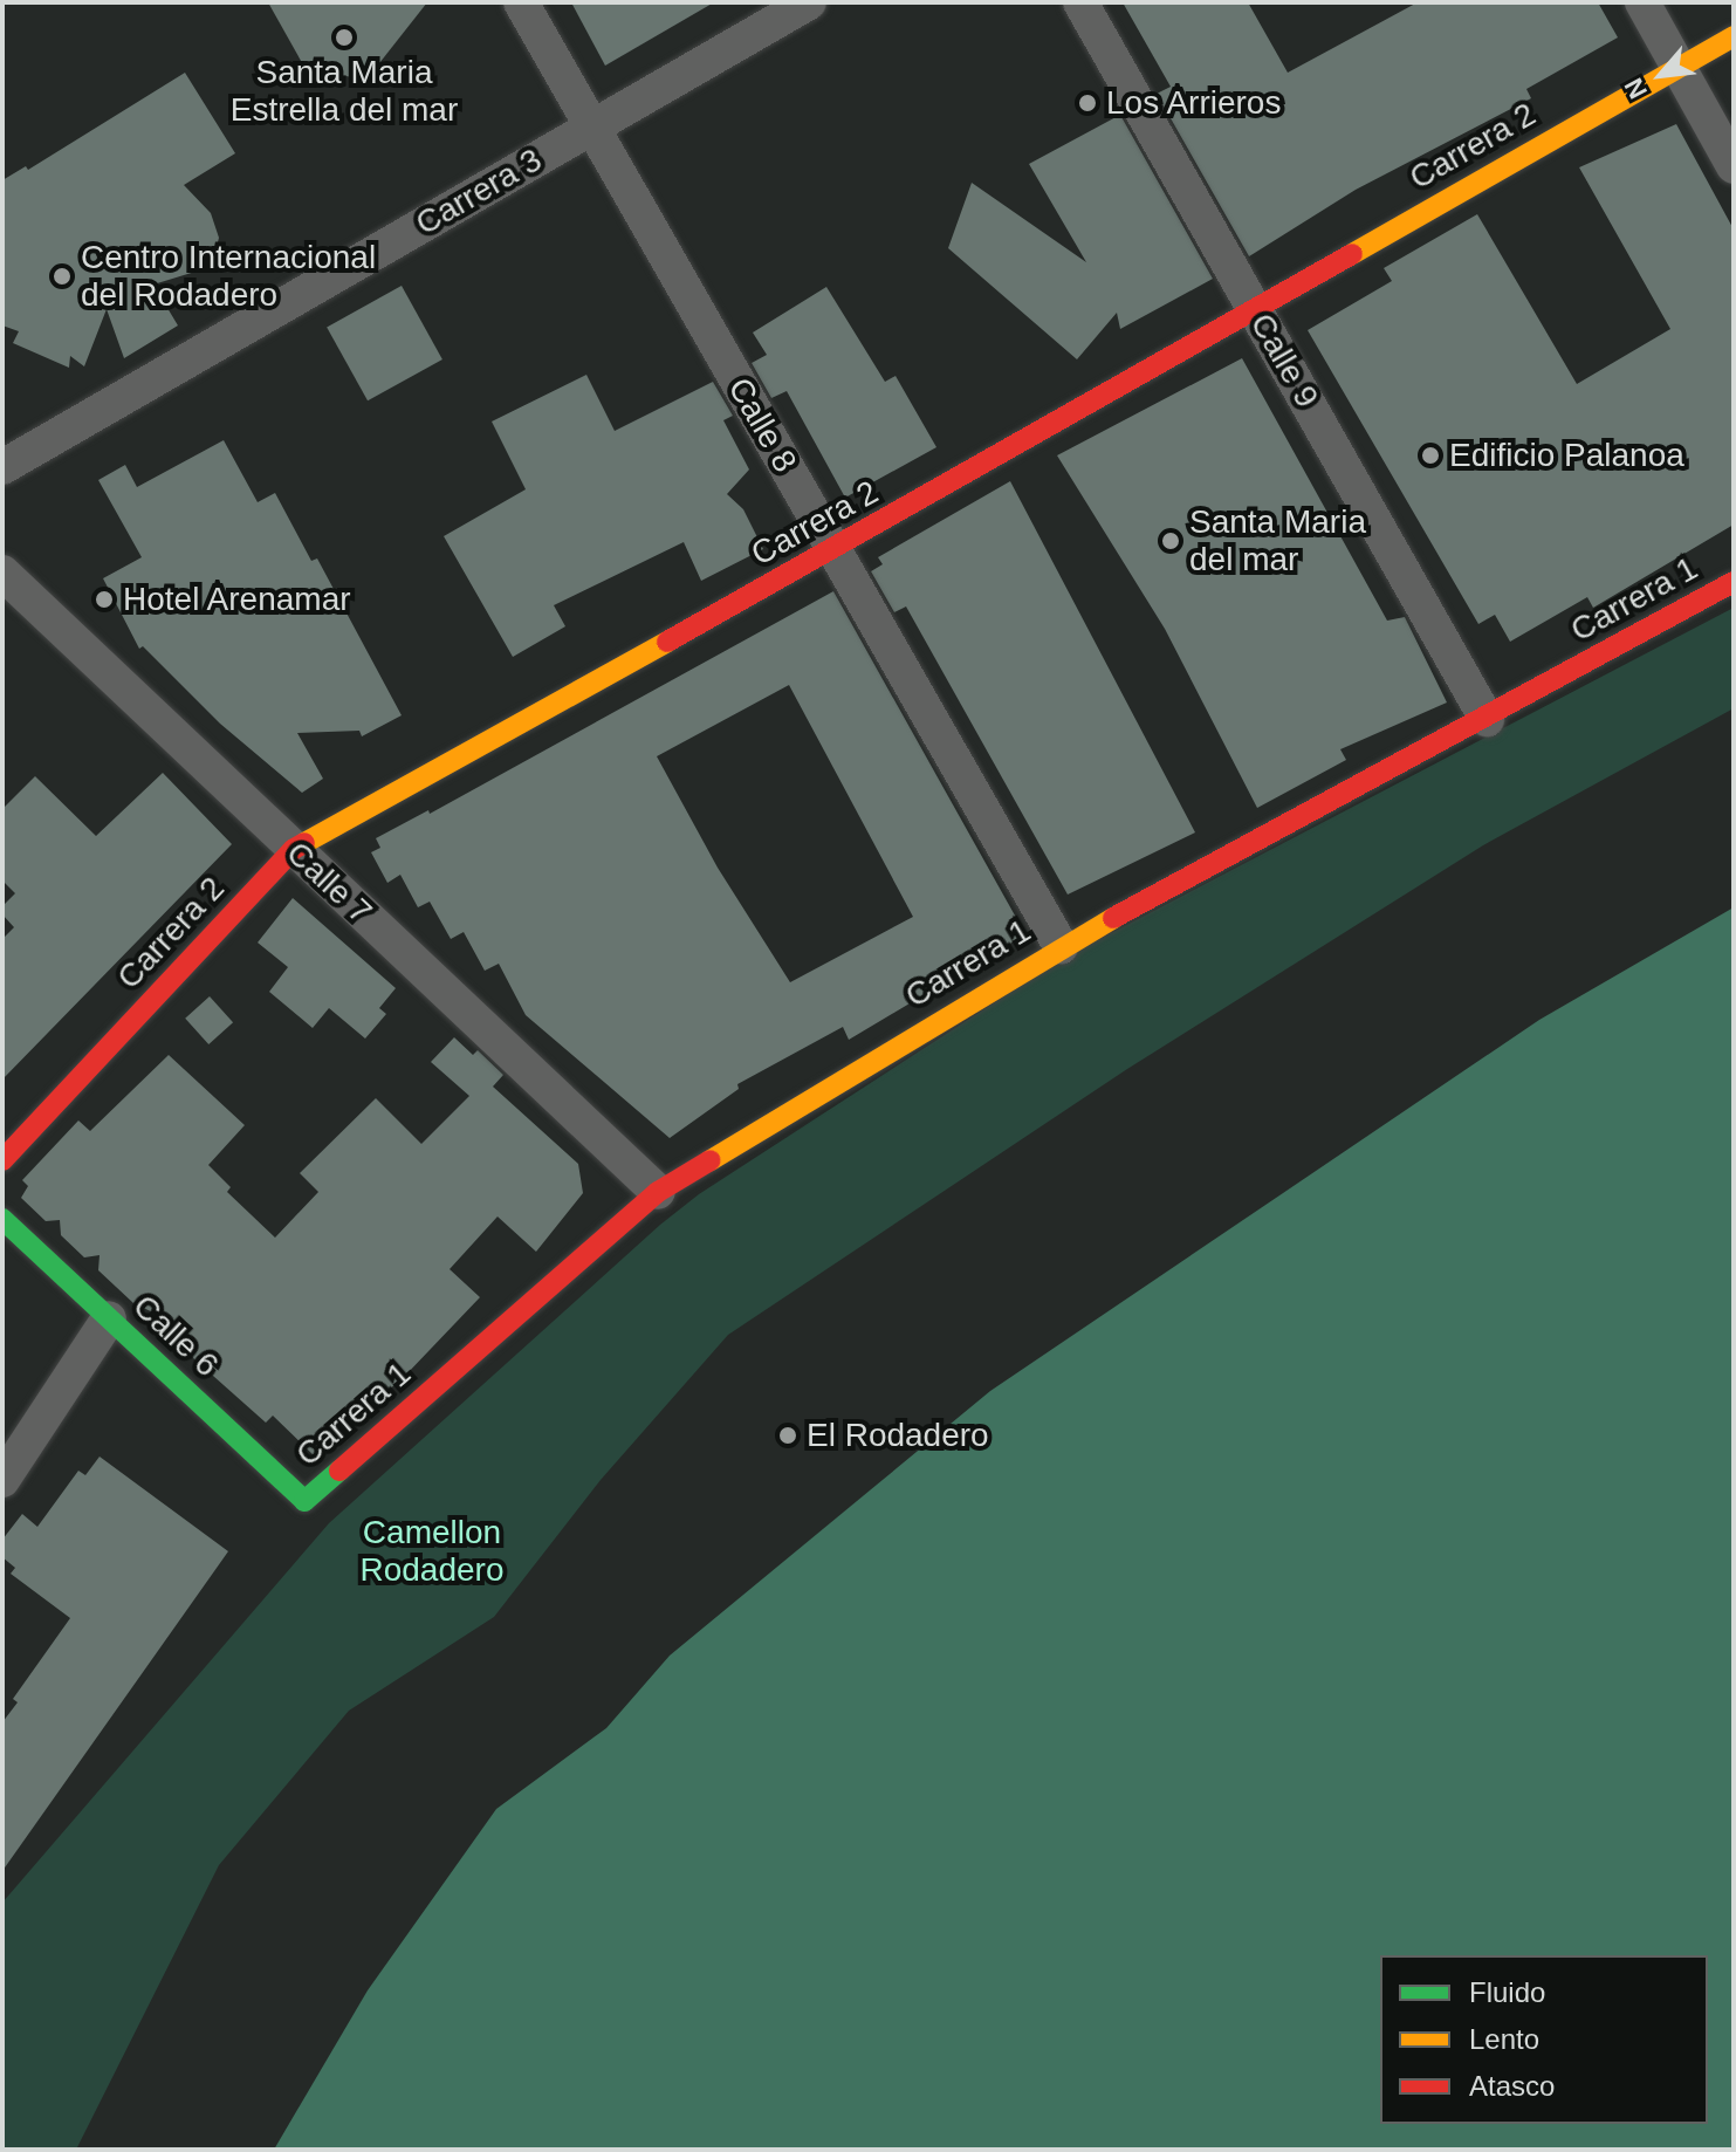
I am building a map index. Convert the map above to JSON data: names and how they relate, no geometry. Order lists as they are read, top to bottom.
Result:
{
  "streets": {
    "street": [
      "Carrera 2",
      "Carrera 3",
      "Calle 9",
      "Calle 8",
      "Carrera 1",
      "Calle 7",
      "Calle 6"
    ]
  },
  "crossings": [
    ["Carrera 2", "Calle 9"],
    ["Carrera 2", "Calle 8"],
    ["Carrera 2", "Calle 7"],
    ["Carrera 3", "Calle 8"],
    ["Calle 9", "Carrera 1"],
    ["Calle 8", "Carrera 1"],
    ["Carrera 1", "Calle 7"],
    ["Carrera 1", "Calle 6"]
  ],
  "parks": ["Camellon Rodadero"],
  "places": [
    "Santa Maria Estrella del mar",
    "Los Arrieros",
    "Centro Internacional del Rodadero",
    "Edificio Palanoa",
    "Santa Maria del mar",
    "Hotel Arenamar",
    "El Rodadero"
  ],
  "legend": ["Fluido", "Lento", "Atasco"],
  "north": "bottom left"
}
